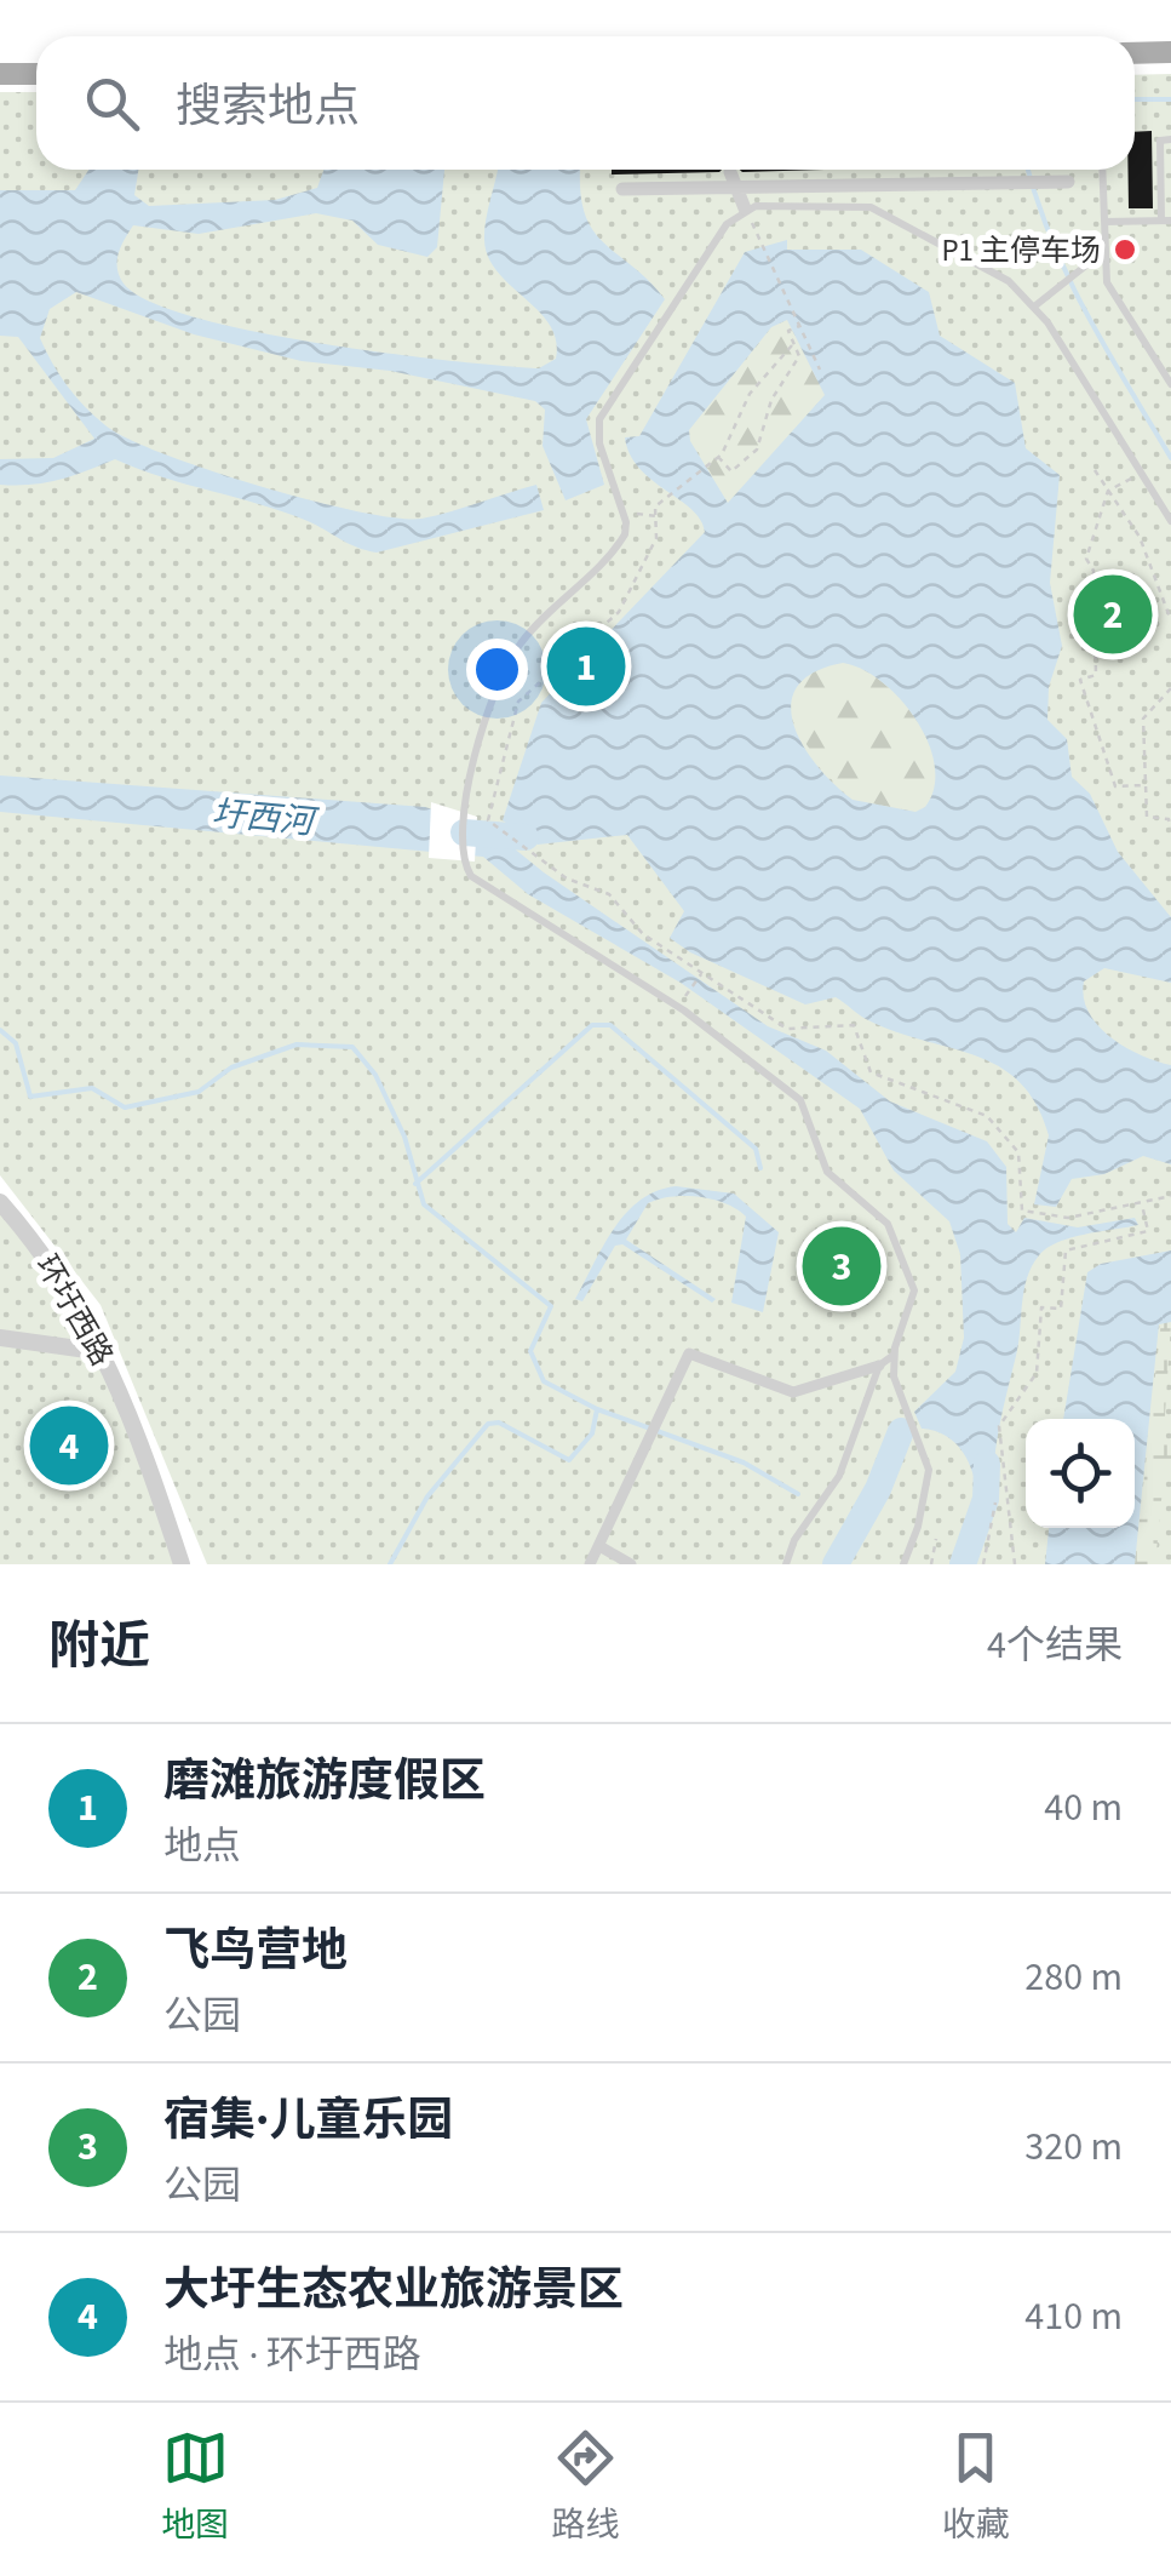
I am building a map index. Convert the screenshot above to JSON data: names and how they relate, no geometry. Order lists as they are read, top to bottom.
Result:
{
  "streets": {
    "street": ["环圩西路"]
  },
  "water": ["圩西河"],
  "places": ["P1 主停车场"],
  "page": {
    "search": "搜索地点",
    "pins": [
      "2",
      "1",
      "3",
      "4"
    ],
    "heading": ["附近", "4个结果"],
    "list": [
      {
        "mark": "1",
        "name": "磨滩旅游度假区",
        "note": "地点",
        "value": "40 m"
      },
      {
        "mark": "2",
        "name": "飞鸟营地",
        "note": "公园",
        "value": "280 m"
      },
      {
        "mark": "3",
        "name": "宿集·儿童乐园",
        "note": "公园",
        "value": "320 m"
      },
      {
        "mark": "4",
        "name": "大圩生态农业旅游景区",
        "note": "地点 · 环圩西路",
        "value": "410 m"
      }
    ],
    "nav": ["地图", "路线", "收藏"]
  }
}
